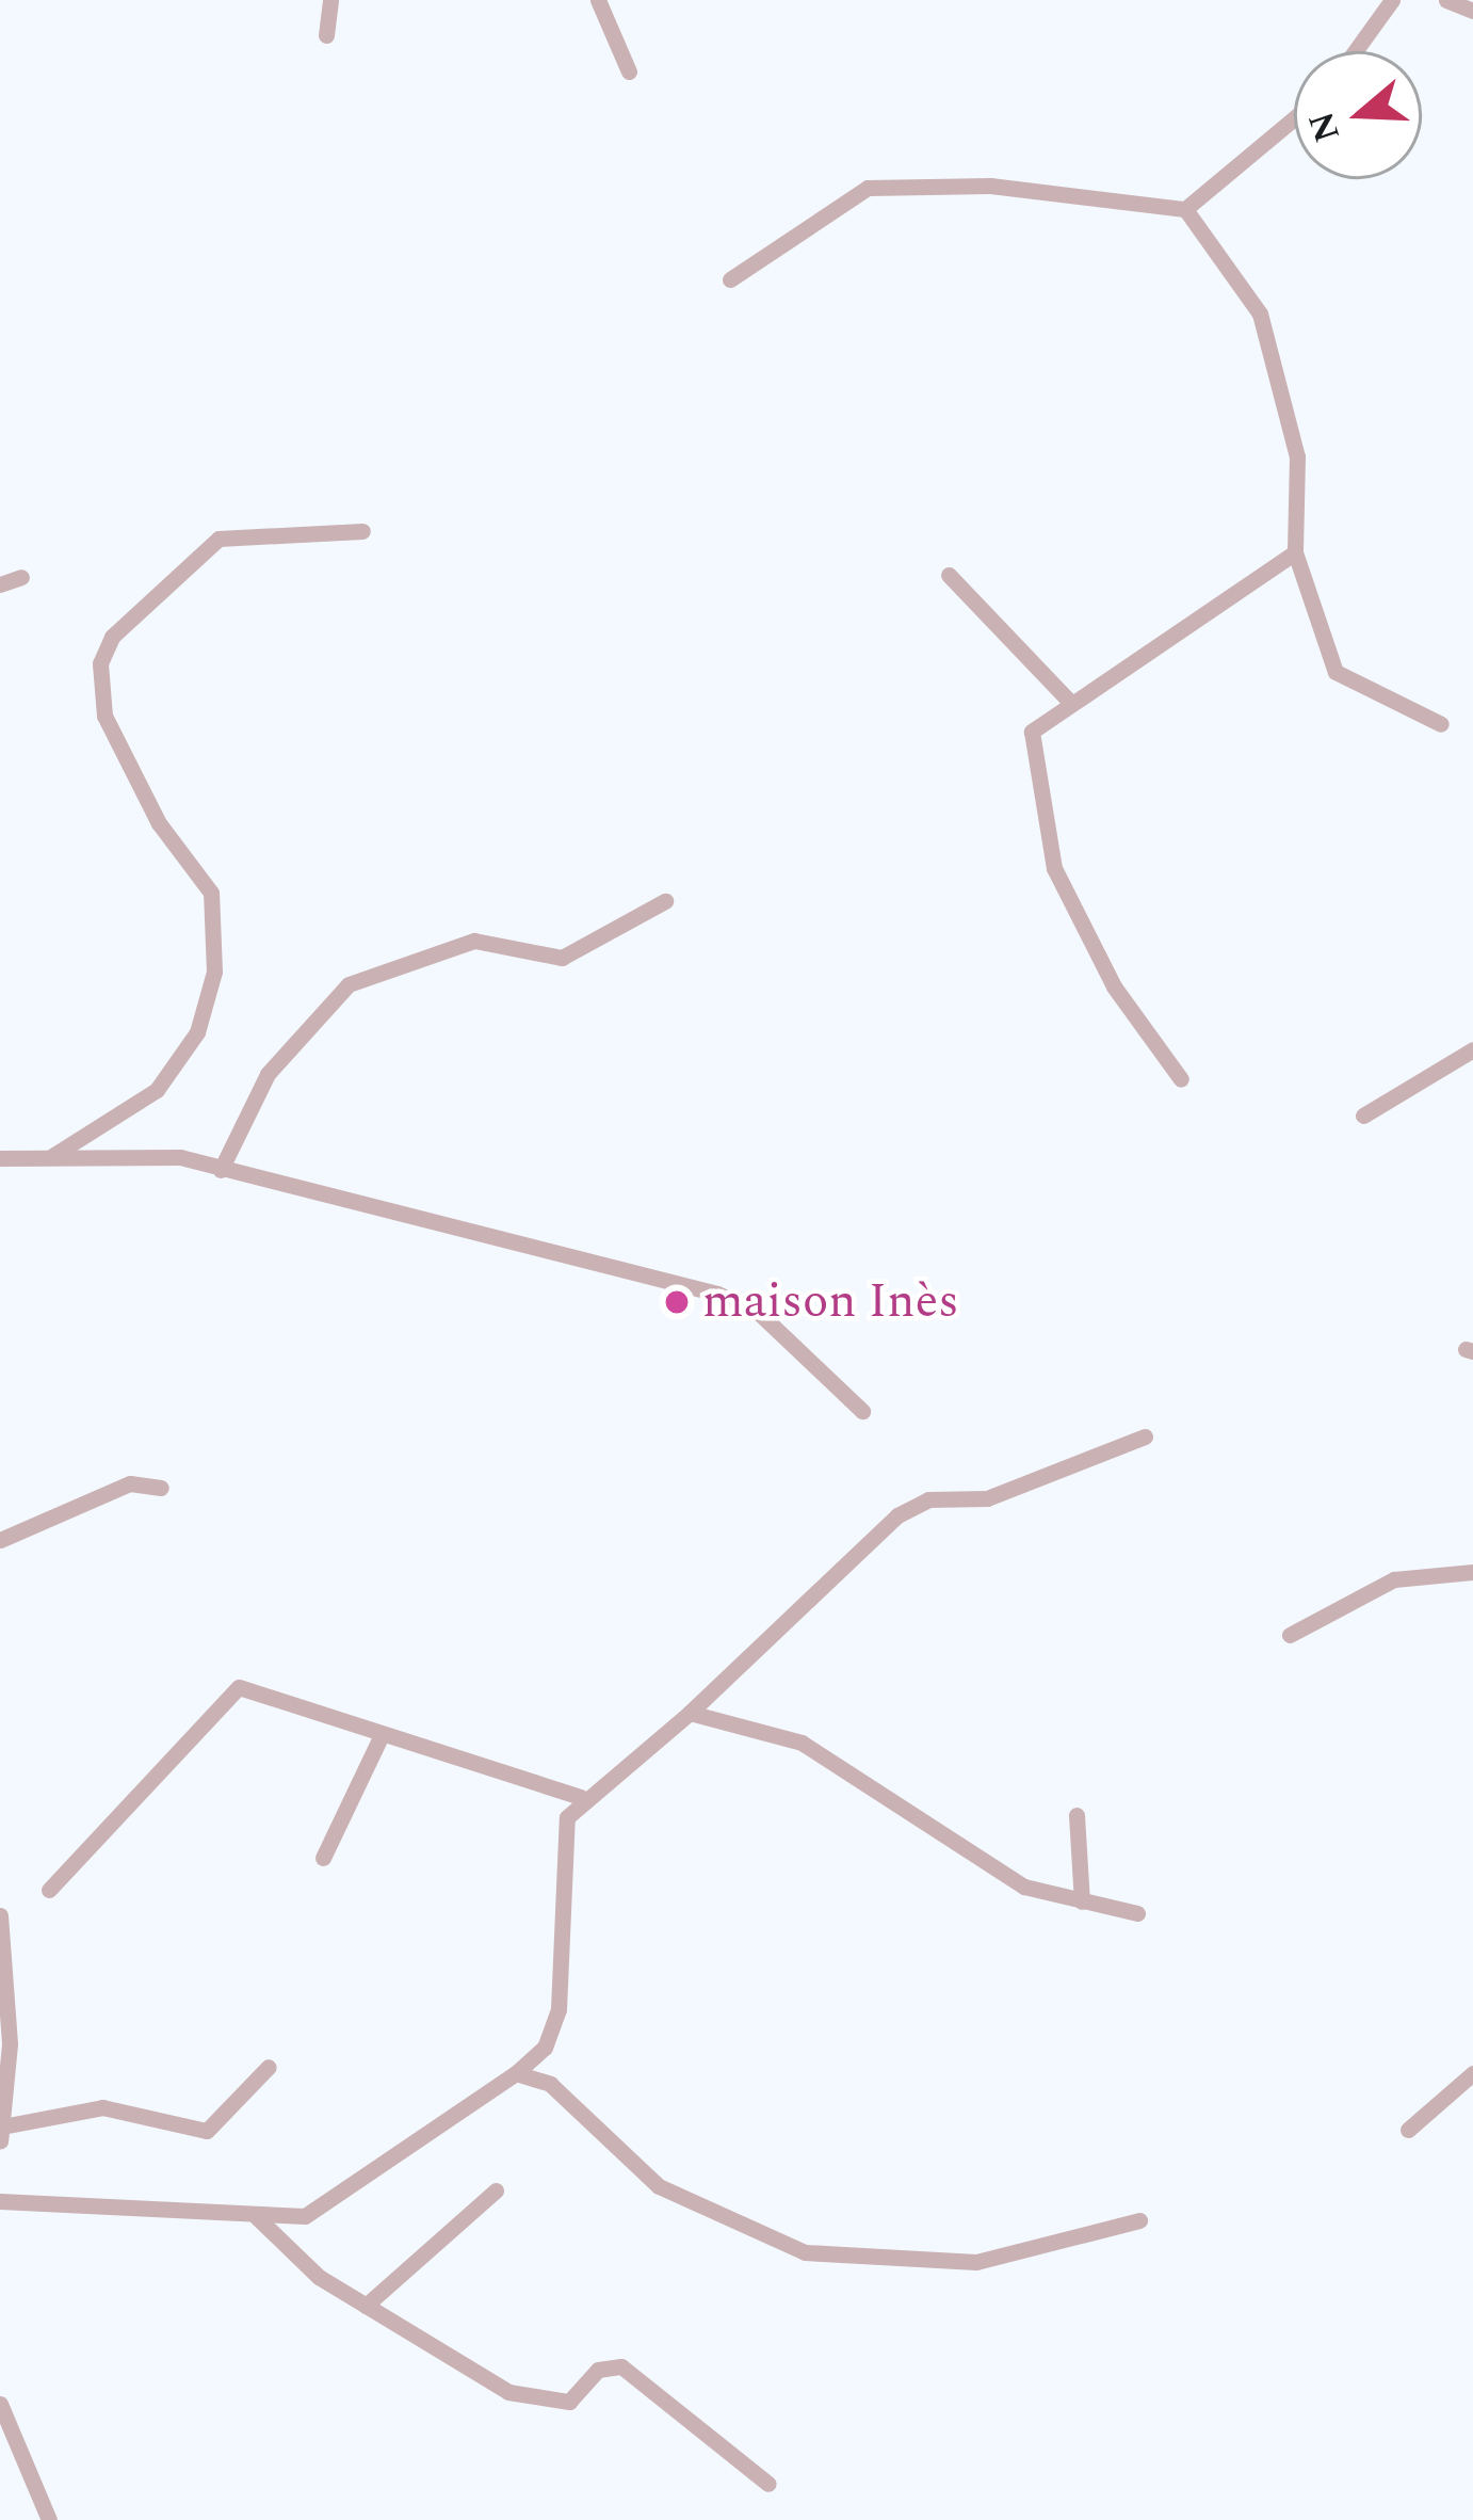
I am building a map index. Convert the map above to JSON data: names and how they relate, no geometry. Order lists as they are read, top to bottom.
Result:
{
  "places": ["maison Inès"],
  "north": "left"
}
